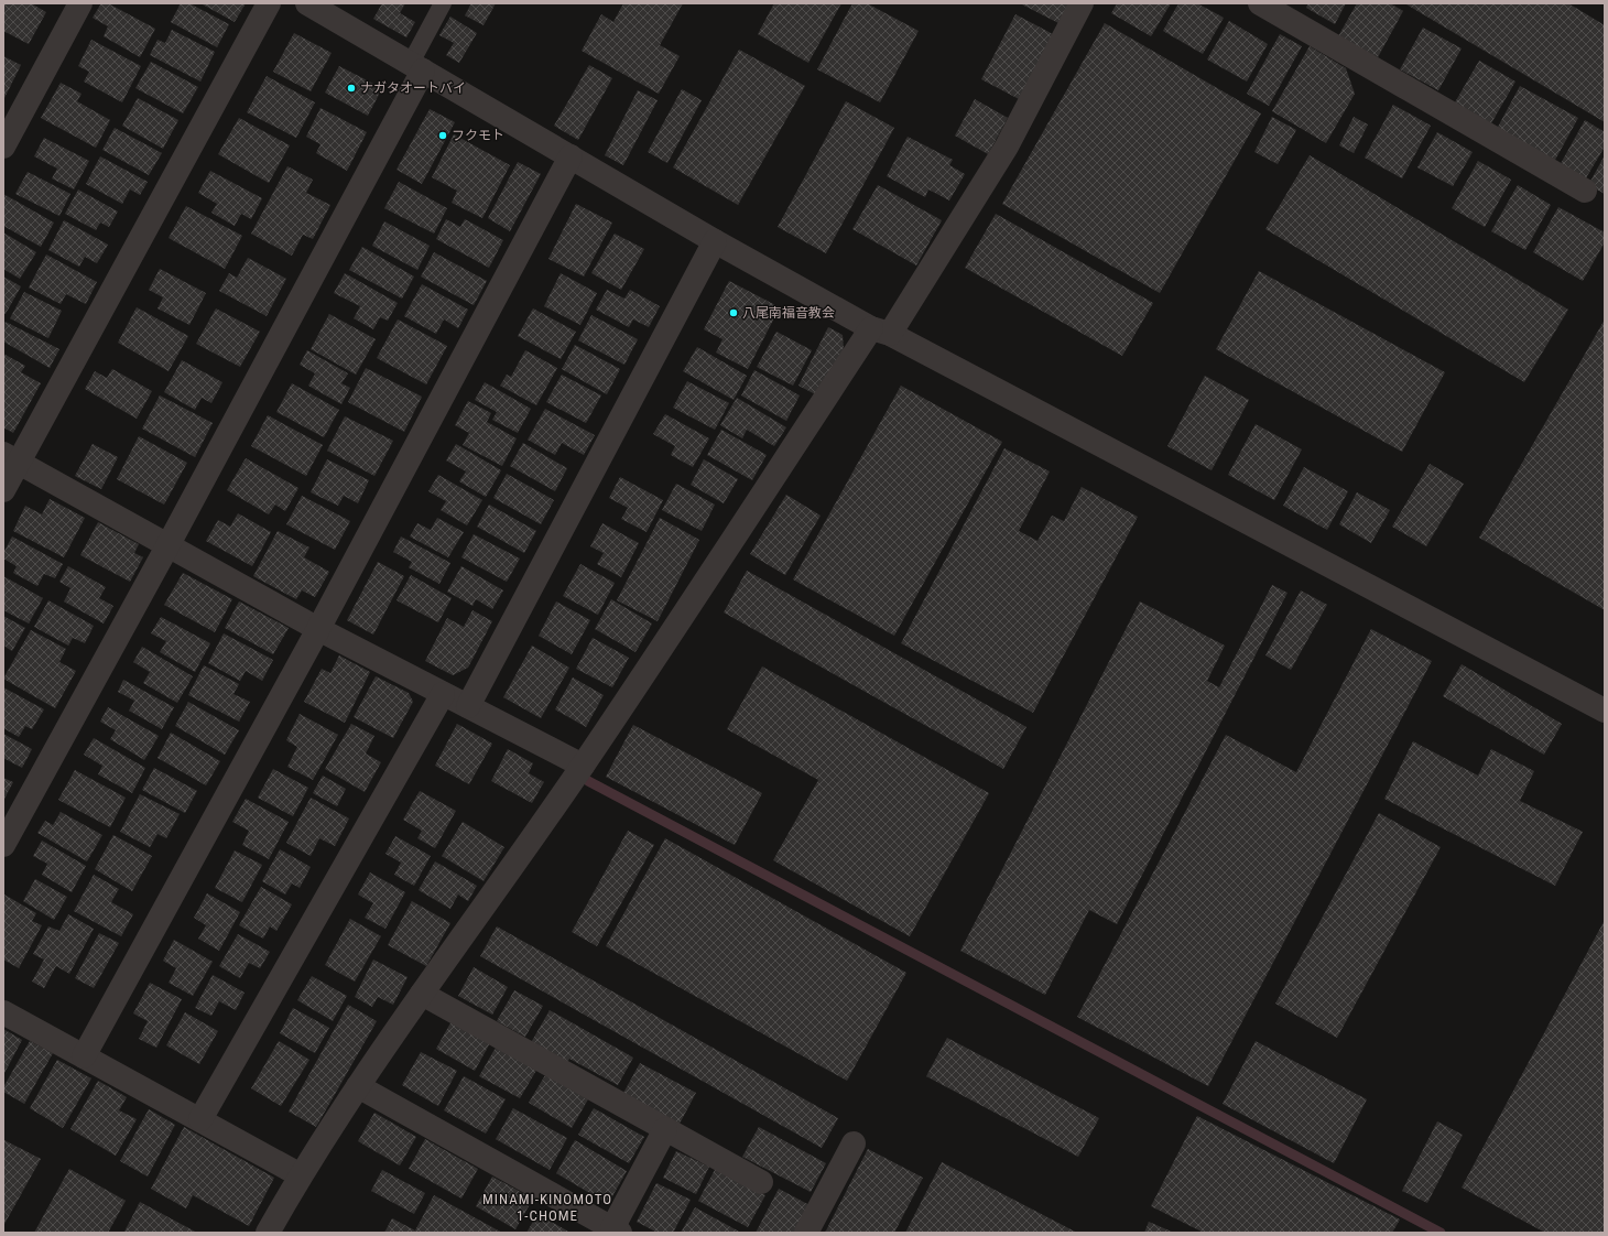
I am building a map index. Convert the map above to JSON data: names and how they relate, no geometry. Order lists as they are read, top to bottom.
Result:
{
  "districts": ["MINAMI-KINOMOTO 1-CHOME"],
  "places": ["ナガタオートバイ", "フクモト", "八尾南福音教会"]
}
